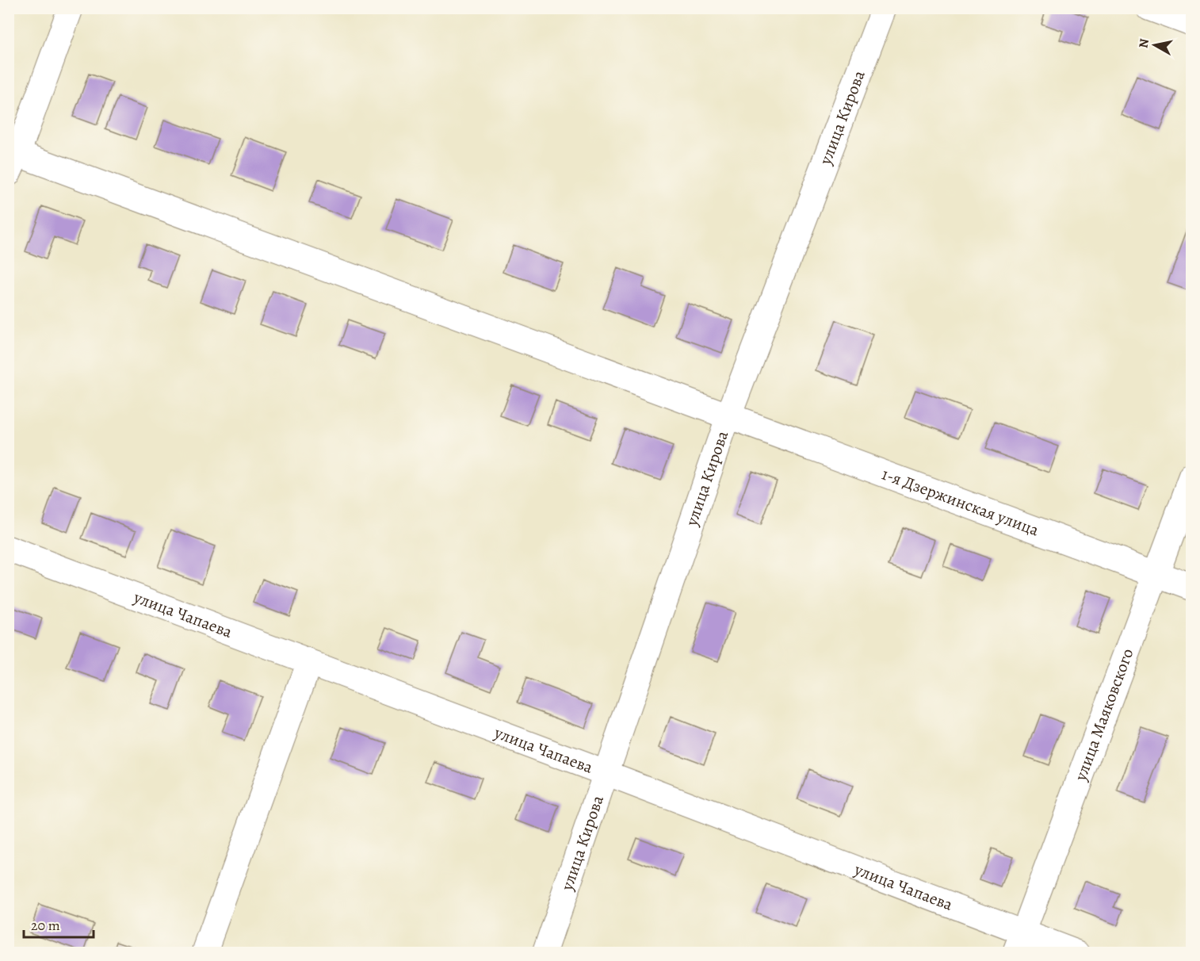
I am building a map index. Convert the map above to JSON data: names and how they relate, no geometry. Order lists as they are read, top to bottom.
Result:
{
  "streets": {
    "street": [
      "улица Кирова",
      "1-я Дзержинская улица",
      "улица Чапаева",
      "улица Маяковского"
    ]
  },
  "crossings": [
    ["улица Кирова", "1-я Дзержинская улица"],
    ["улица Кирова", "улица Чапаева"],
    ["1-я Дзержинская улица", "улица Маяковского"],
    ["улица Чапаева", "улица Маяковского"]
  ],
  "scale_bar": "20 m",
  "north": "left"
}
